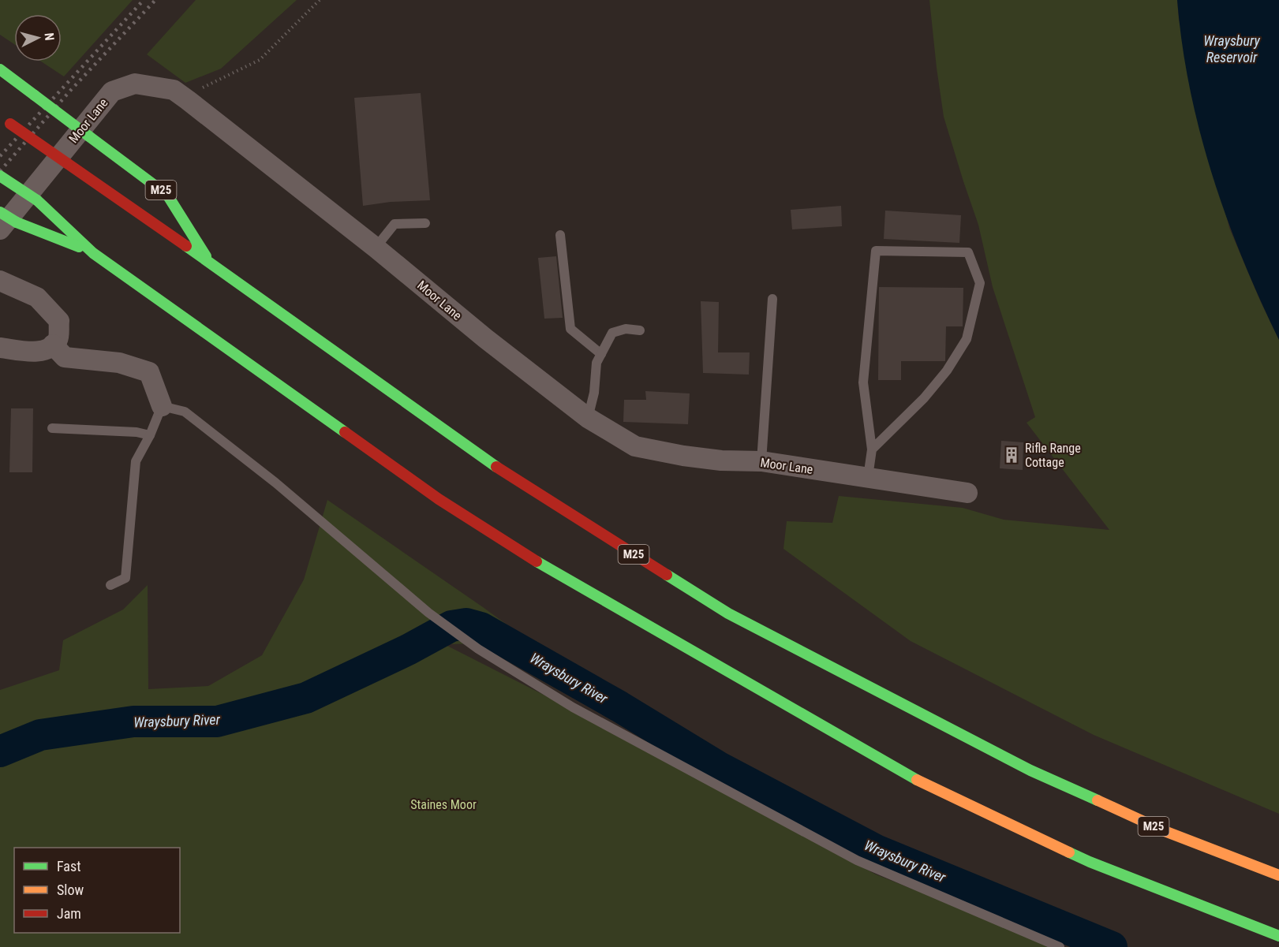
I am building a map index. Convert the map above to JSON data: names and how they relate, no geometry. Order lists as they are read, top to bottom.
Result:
{
  "streets": {
    "highway": ["M25"],
    "street": ["Moor Lane"]
  },
  "water": ["Wraysbury Reservoir", "Wraysbury River"],
  "parks": ["Staines Moor"],
  "places": {
    "building": ["Rifle Range Cottage"]
  },
  "legend": ["Fast", "Slow", "Jam"],
  "north": "right"
}
